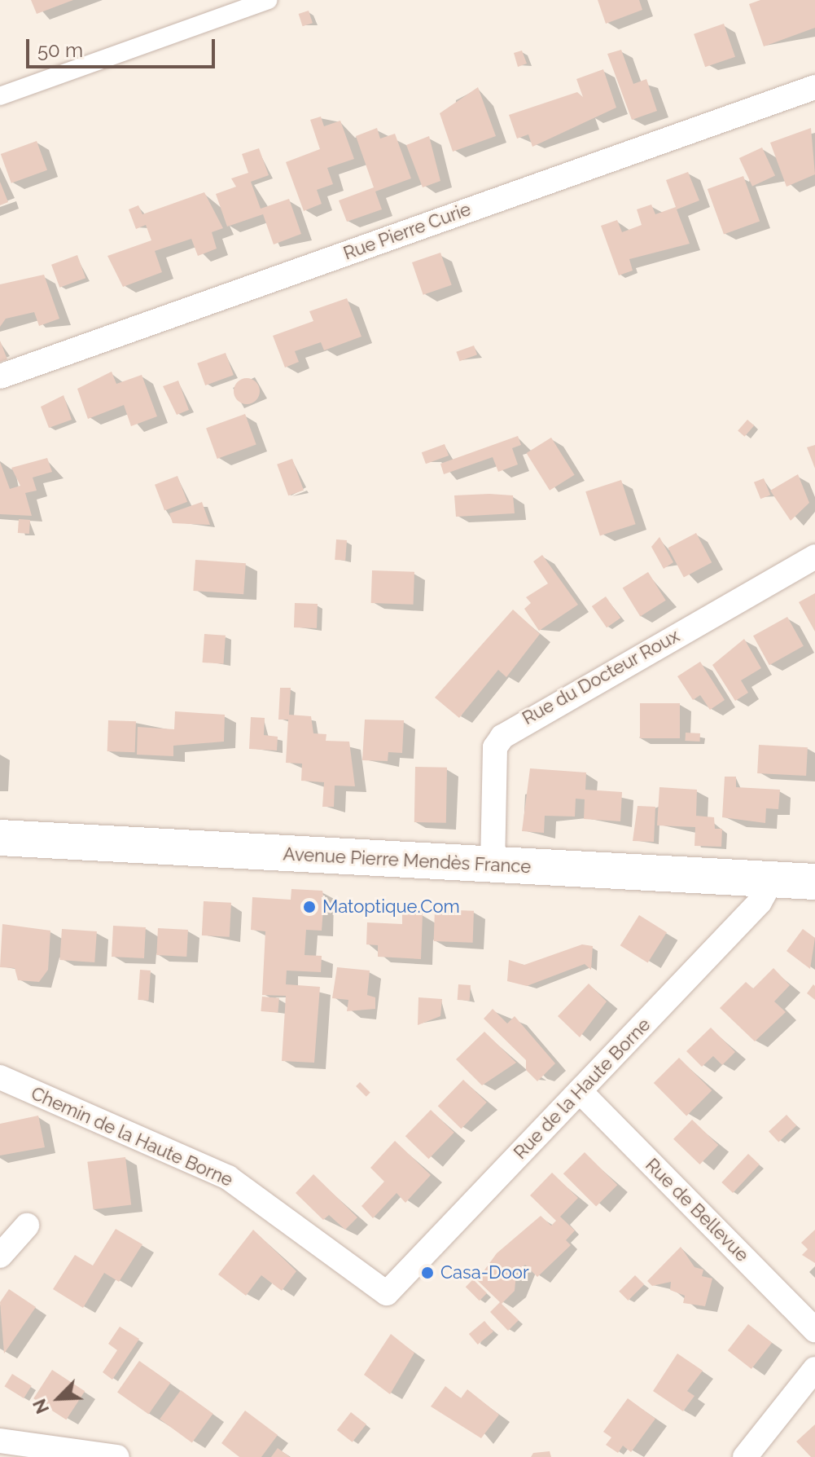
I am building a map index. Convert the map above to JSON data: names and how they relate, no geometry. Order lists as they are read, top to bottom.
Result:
{
  "streets": {
    "main road": ["Avenue Pierre Mendès France"],
    "street": [
      "Rue Pierre Curie",
      "Rue du Docteur Roux",
      "Rue de la Haute Borne",
      "Chemin de la Haute Borne",
      "Rue de Bellevue"
    ]
  },
  "crossings": [
    ["Rue du Docteur Roux", "Avenue Pierre Mendès France"],
    ["Avenue Pierre Mendès France", "Rue de la Haute Borne"],
    ["Rue de la Haute Borne", "Chemin de la Haute Borne"],
    ["Rue de la Haute Borne", "Rue de Bellevue"]
  ],
  "places": ["Matoptique.Com", "Casa-Door"],
  "scale_bar": "50 m",
  "north": "bottom left"
}
